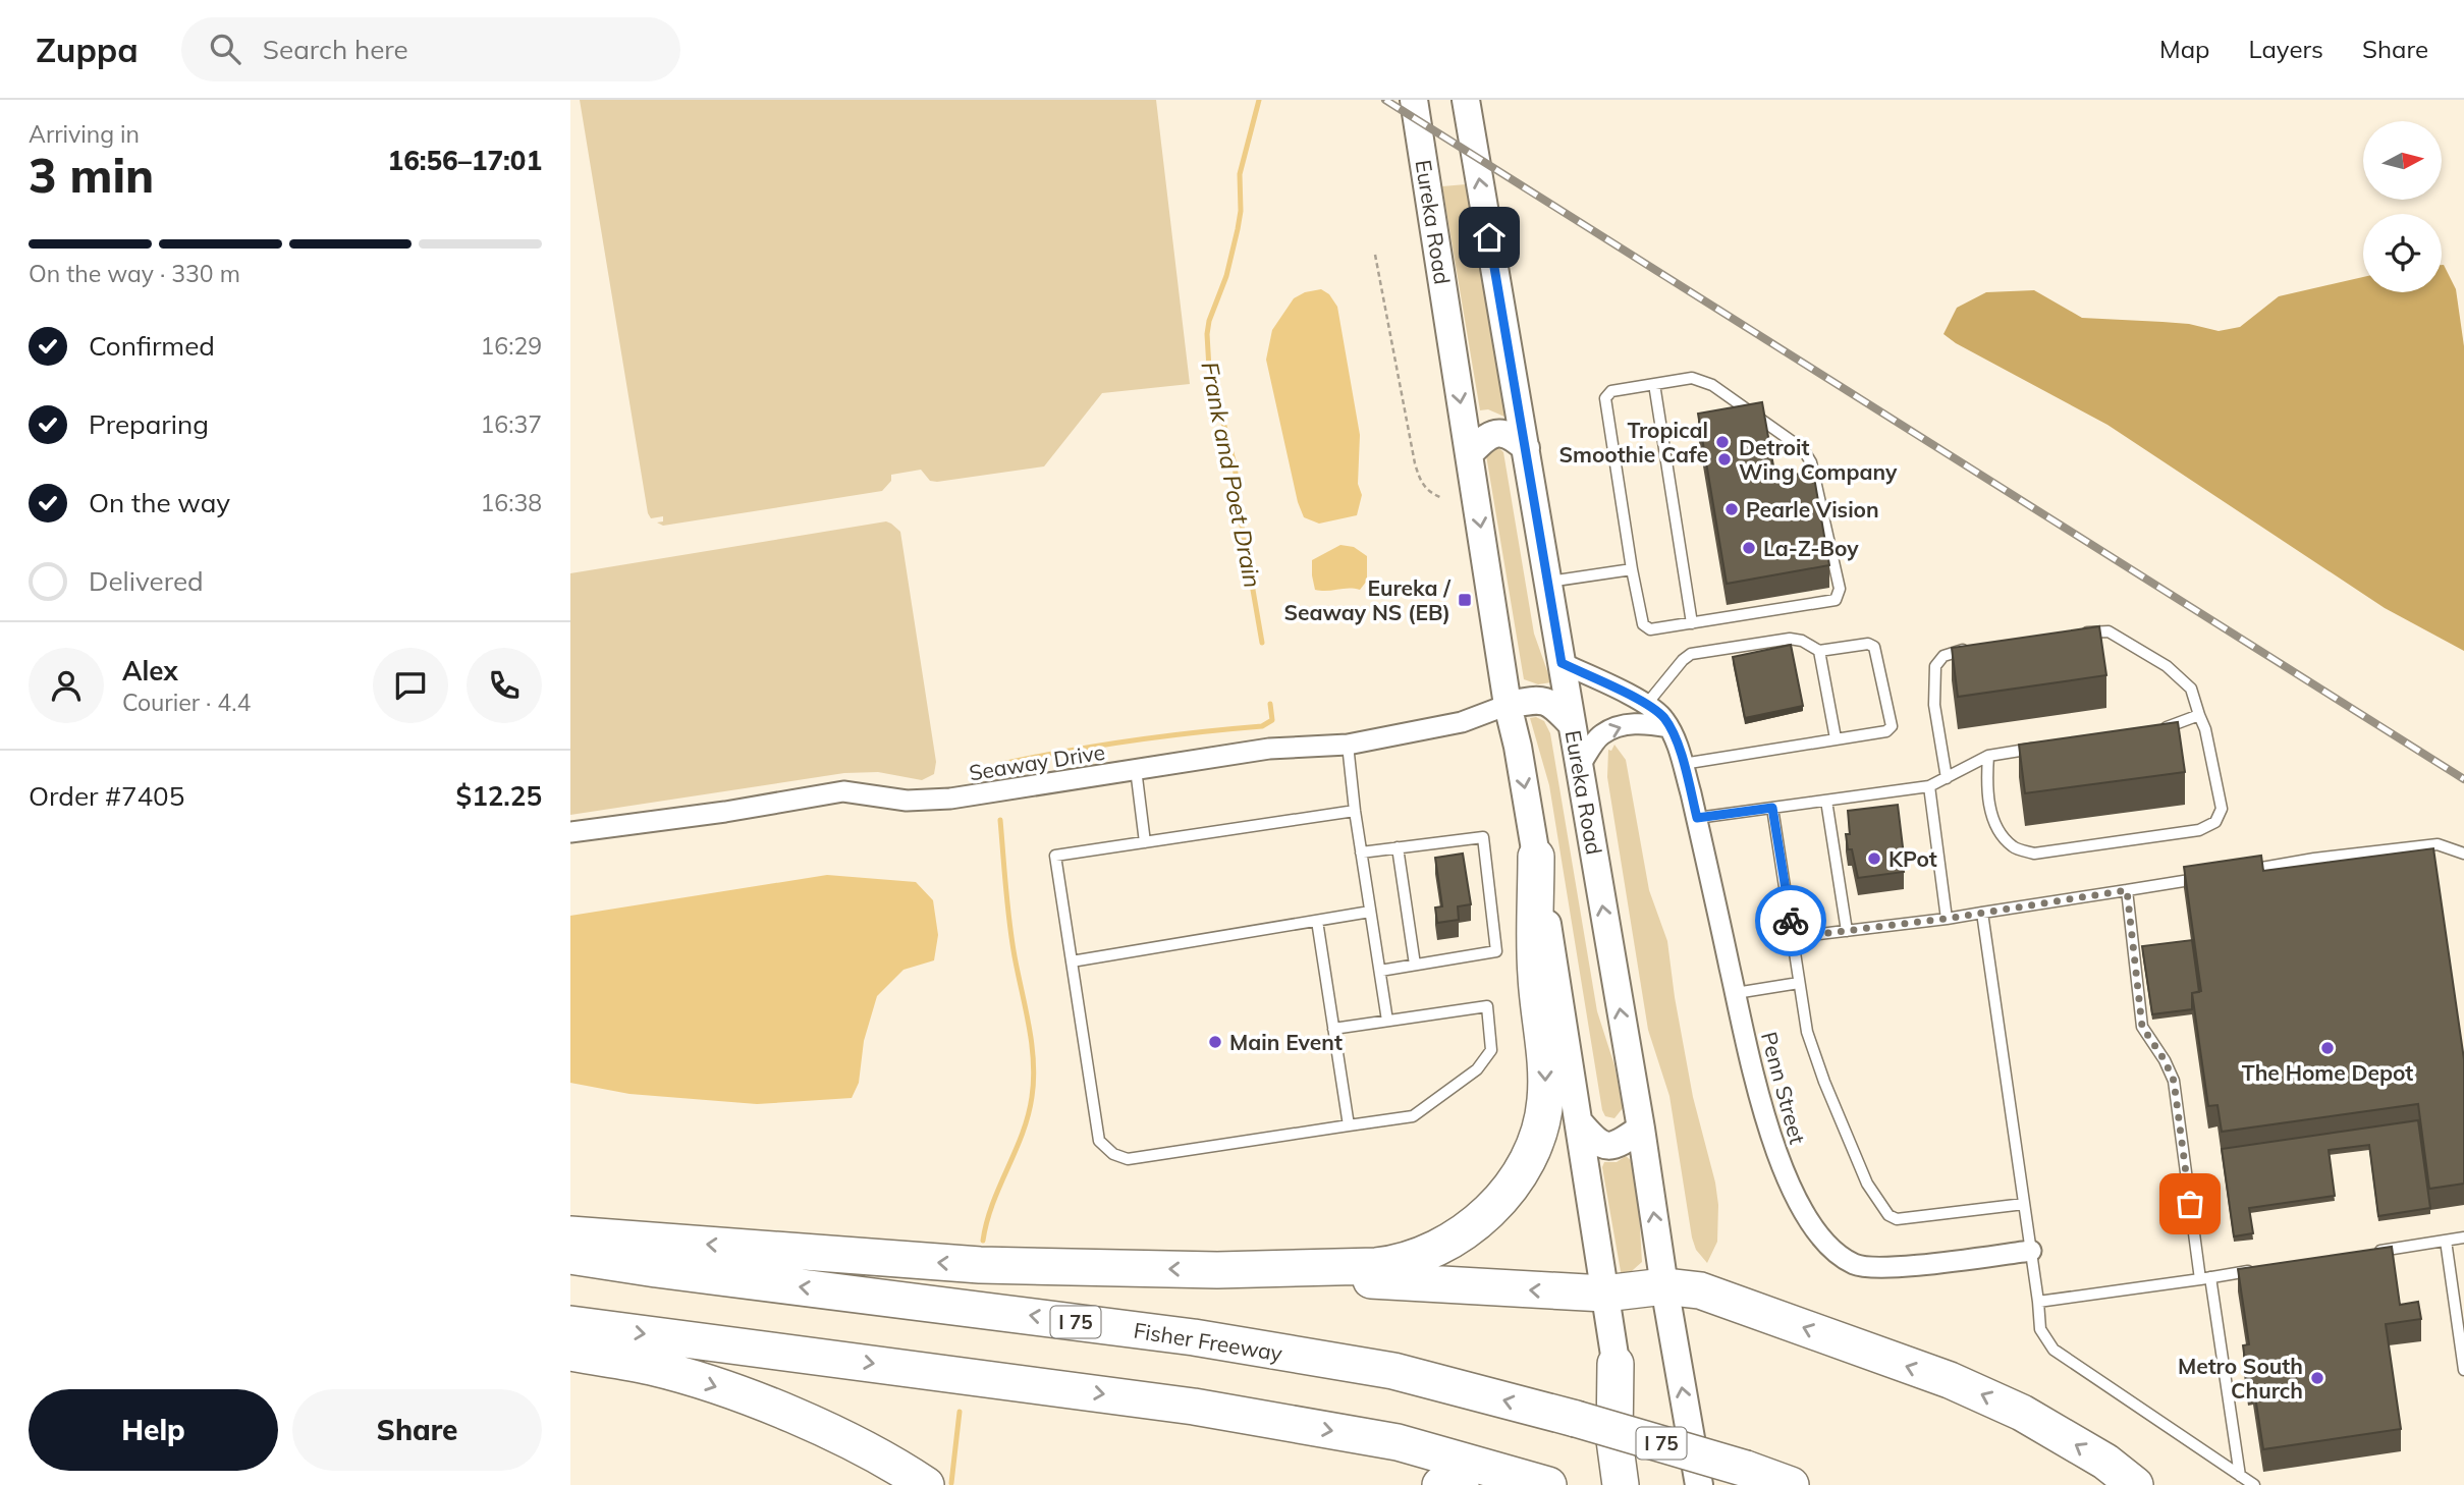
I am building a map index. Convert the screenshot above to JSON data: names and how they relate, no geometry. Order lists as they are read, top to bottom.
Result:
{
  "streets": {
    "highway": ["I 75", "Fisher Freeway"],
    "main road": ["Eureka Road"],
    "street": ["Seaway Drive", "Penn Street"]
  },
  "crossings": [
    ["Eureka Road", "Seaway Drive"],
    ["Eureka Road", "Penn Street"]
  ],
  "water": ["Frank and Poet Drain"],
  "places": {
    "other": [
      "Tropical Smoothie Cafe",
      "Detroit Wing Company",
      "Pearle Vision",
      "La-Z-Boy",
      "KPot",
      "Main Event",
      "The Home Depot",
      "Metro South Church"
    ],
    "transit": ["Eureka / Seaway NS (EB)"]
  },
  "north": "right",
  "page": {
    "header": "Zuppa",
    "search": "Search here",
    "nav": ["Map", "Layers", "Share"],
    "heading": ["3 min", "Arriving in", "16:56–17:01"],
    "panel": [
      "Alex",
      "Courier · 4.4",
      "Order #7405",
      "$12.25"
    ],
    "bar": "On the way · 330 m",
    "list": [
      ["Confirmed", "16:29"],
      ["Preparing", "16:37"],
      ["On the way", "16:38"],
      "Delivered"
    ],
    "buttons": ["Help", "Share"]
  }
}
